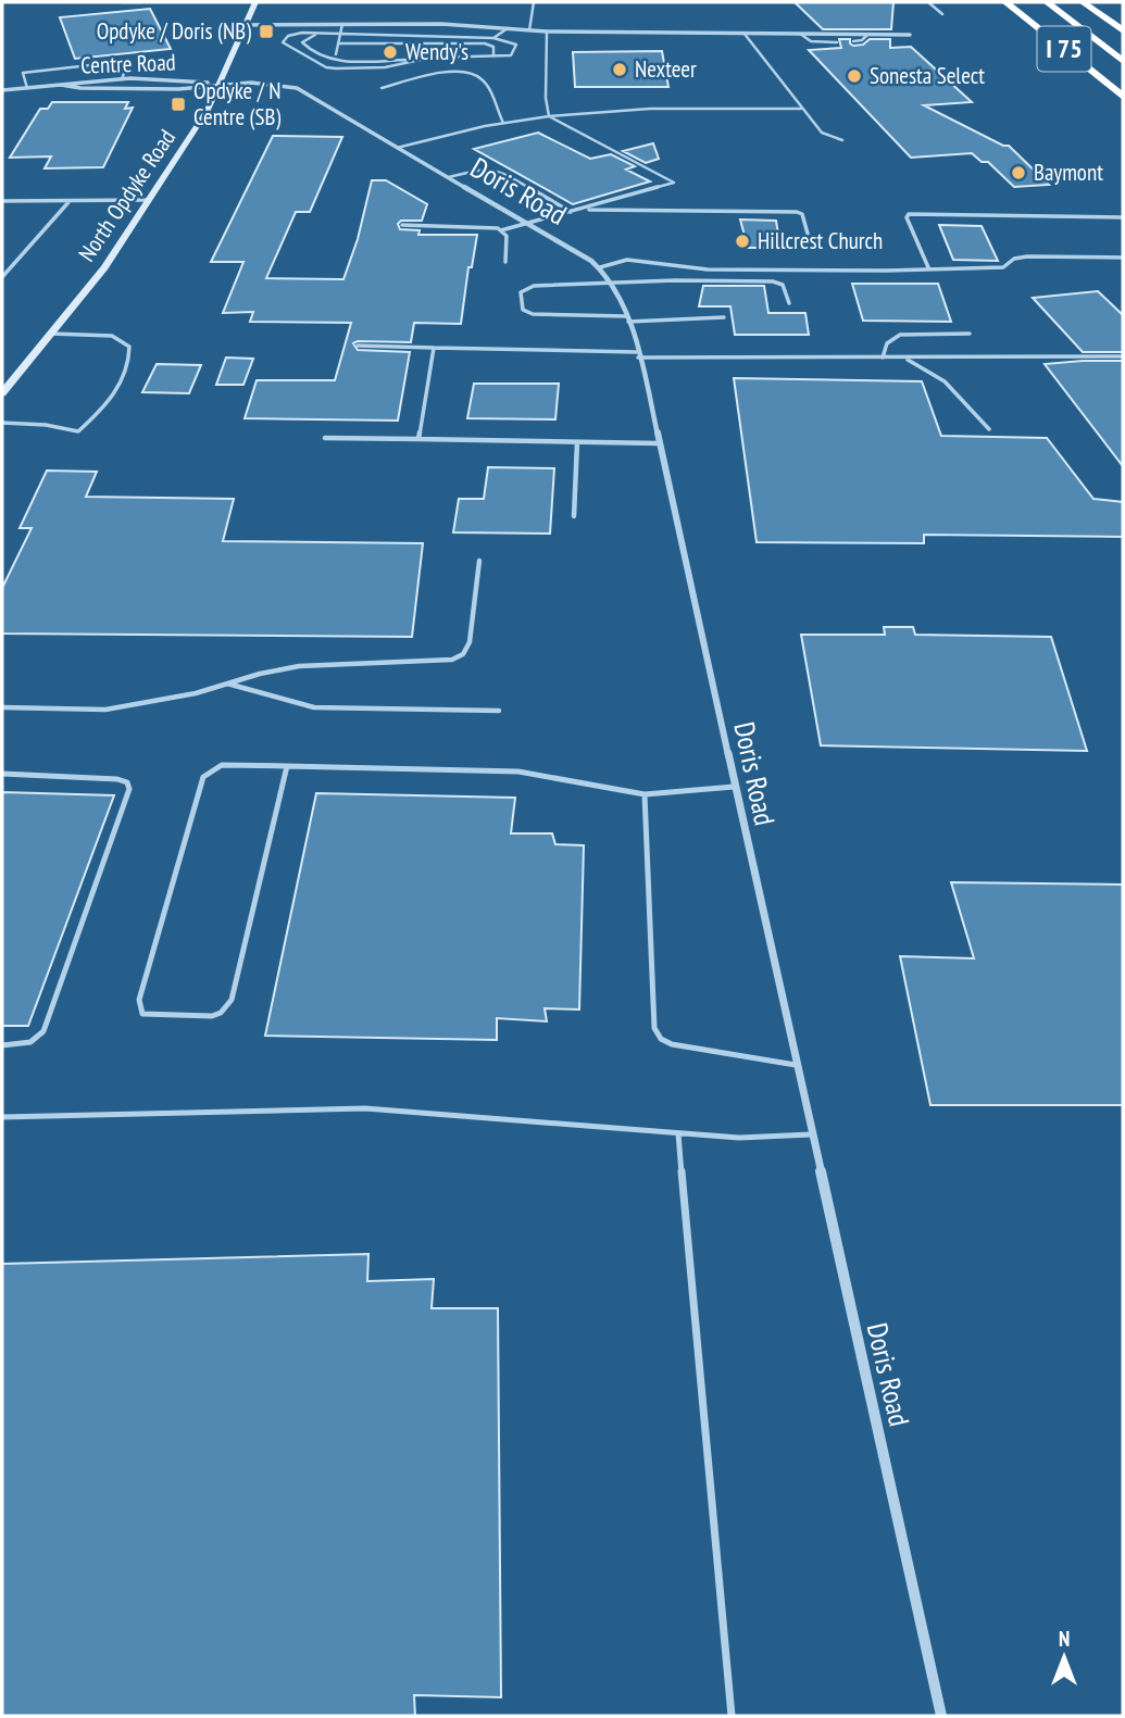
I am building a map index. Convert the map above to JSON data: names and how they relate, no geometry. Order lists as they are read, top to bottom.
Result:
{
  "streets": {
    "highway": ["I 75"],
    "main road": ["North Opdyke Road"],
    "street": ["Centre Road", "Doris Road"]
  },
  "crossings": [
    ["Centre Road", "Doris Road"],
    ["Centre Road", "North Opdyke Road"],
    ["Doris Road", "North Opdyke Road"]
  ],
  "places": {
    "transit": ["Opdyke / Doris (NB)", "Opdyke / N Centre (SB)"],
    "other": [
      "Wendy's",
      "Nexteer",
      "Sonesta Select",
      "Baymont",
      "Hillcrest Church"
    ]
  },
  "north": "top"
}
